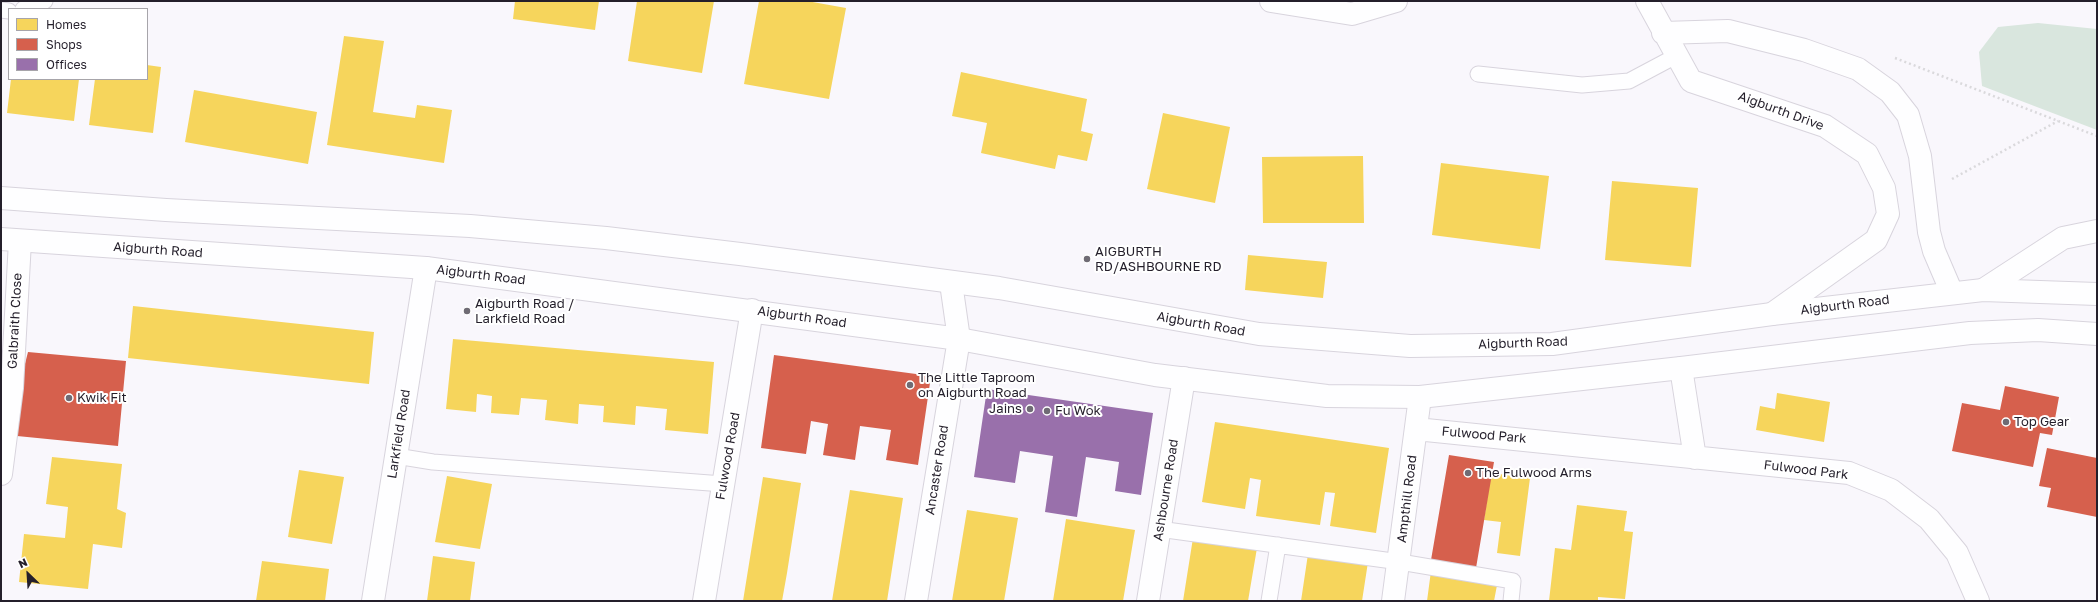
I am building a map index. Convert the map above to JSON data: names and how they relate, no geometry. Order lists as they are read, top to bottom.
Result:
{
  "streets": {
    "main road": [
      "Aigburth Drive",
      "Aigburth Road",
      "Galbraith Close",
      "Larkfield Road",
      "Fulwood Park",
      "Fulwood Road",
      "Ancaster Road",
      "Ashbourne Road",
      "Ampthill Road"
    ]
  },
  "crossings": [
    ["Aigburth Drive", "Aigburth Road"],
    ["Aigburth Road", "Galbraith Close"],
    ["Aigburth Road", "Larkfield Road"],
    ["Aigburth Road", "Fulwood Road"],
    ["Aigburth Road", "Ancaster Road"],
    ["Aigburth Road", "Ashbourne Road"],
    ["Aigburth Road", "Ampthill Road"],
    ["Fulwood Park", "Ampthill Road"]
  ],
  "places": [
    "AIGBURTH RD/ASHBOURNE RD",
    "Aigburth Road / Larkfield Road",
    "The Little Taproom on Aigburth Road",
    "Kwik Fit",
    "Jains",
    "Fu Wok",
    "Top Gear",
    "The Fulwood Arms"
  ],
  "legend": ["Homes", "Shops", "Offices"],
  "north": "top left"
}
